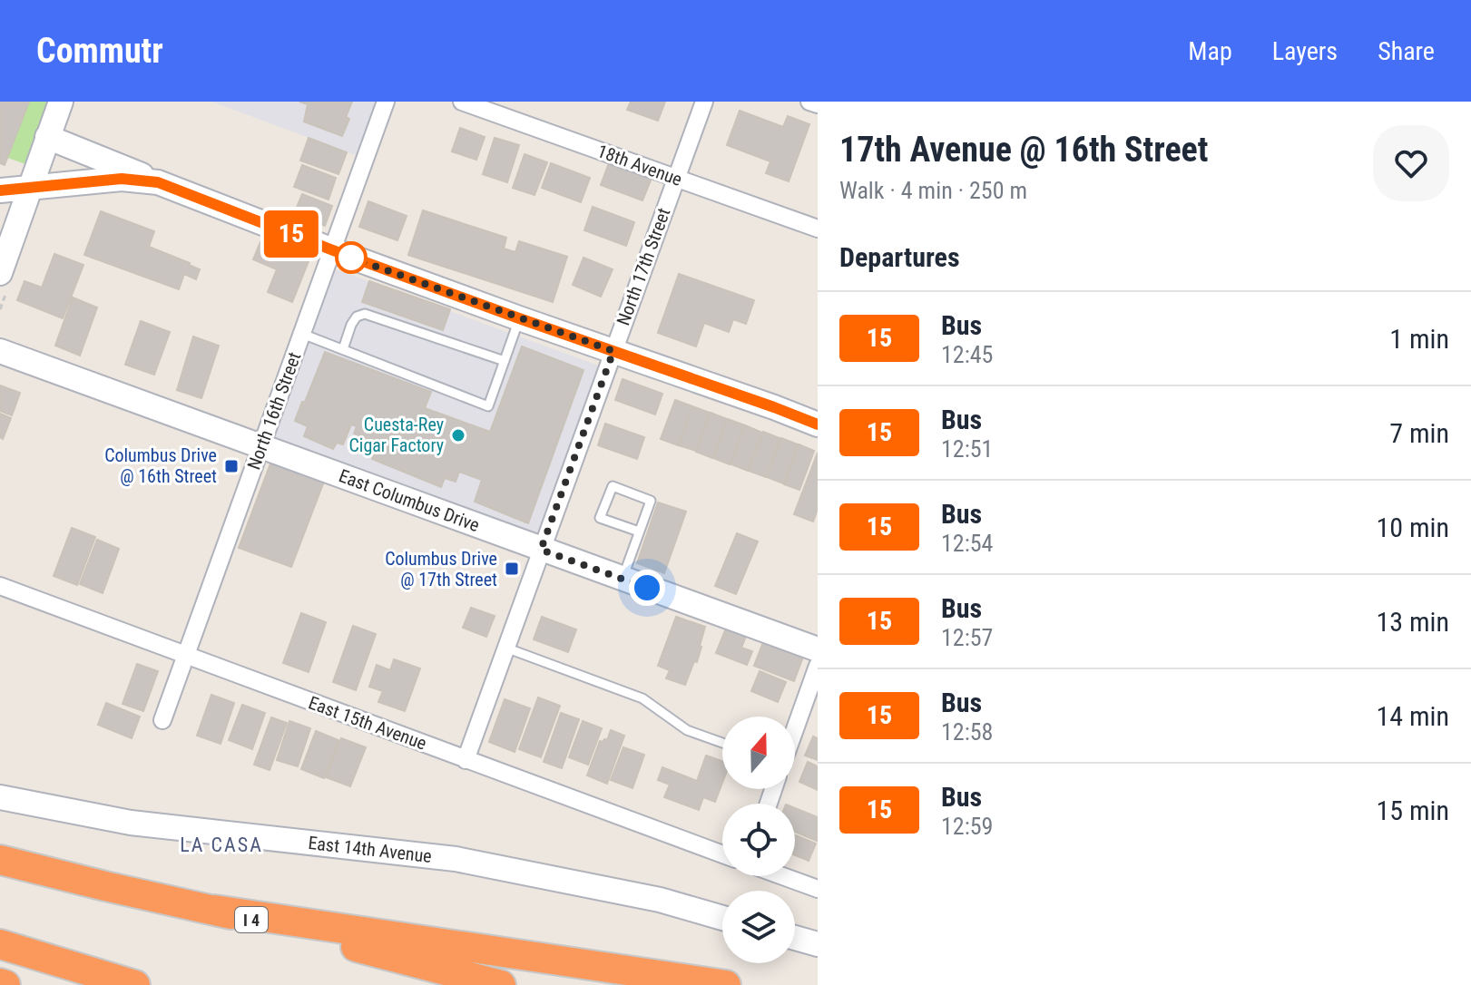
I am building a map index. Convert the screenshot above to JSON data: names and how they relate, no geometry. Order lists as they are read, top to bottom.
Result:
{
  "streets": {
    "highway": ["I 4"],
    "main road": ["East Columbus Drive", "East 14th Avenue"],
    "street": [
      "18th Avenue",
      "North 17th Street",
      "North 16th Street",
      "East 15th Avenue"
    ]
  },
  "crossings": [
    ["18th Avenue", "North 17th Street"],
    ["North 17th Street", "East Columbus Drive"],
    ["North 17th Street", "East 15th Avenue"],
    ["North 16th Street", "East Columbus Drive"],
    ["North 16th Street", "East 15th Avenue"]
  ],
  "districts": ["LA CASA"],
  "places": {
    "other": ["Cuesta-Rey Cigar Factory"],
    "transit": ["Columbus Drive @ 16th Street", "Columbus Drive @ 17th Street"]
  },
  "lines": ["bus line 15"],
  "north": "top",
  "page": {
    "header": "Commutr",
    "nav": ["Map", "Layers", "Share"],
    "on_map": "15",
    "heading": [
      ["17th Avenue @ 16th Street", "Walk · 4 min · 250 m"],
      "Departures"
    ],
    "list": [
      {
        "mark": "15",
        "name": "Bus",
        "note": "12:45",
        "value": "1 min"
      },
      {
        "mark": "15",
        "name": "Bus",
        "note": "12:51",
        "value": "7 min"
      },
      {
        "mark": "15",
        "name": "Bus",
        "note": "12:54",
        "value": "10 min"
      },
      {
        "mark": "15",
        "name": "Bus",
        "note": "12:57",
        "value": "13 min"
      },
      {
        "mark": "15",
        "name": "Bus",
        "note": "12:58",
        "value": "14 min"
      },
      {
        "mark": "15",
        "name": "Bus",
        "note": "12:59",
        "value": "15 min"
      }
    ]
  }
}
